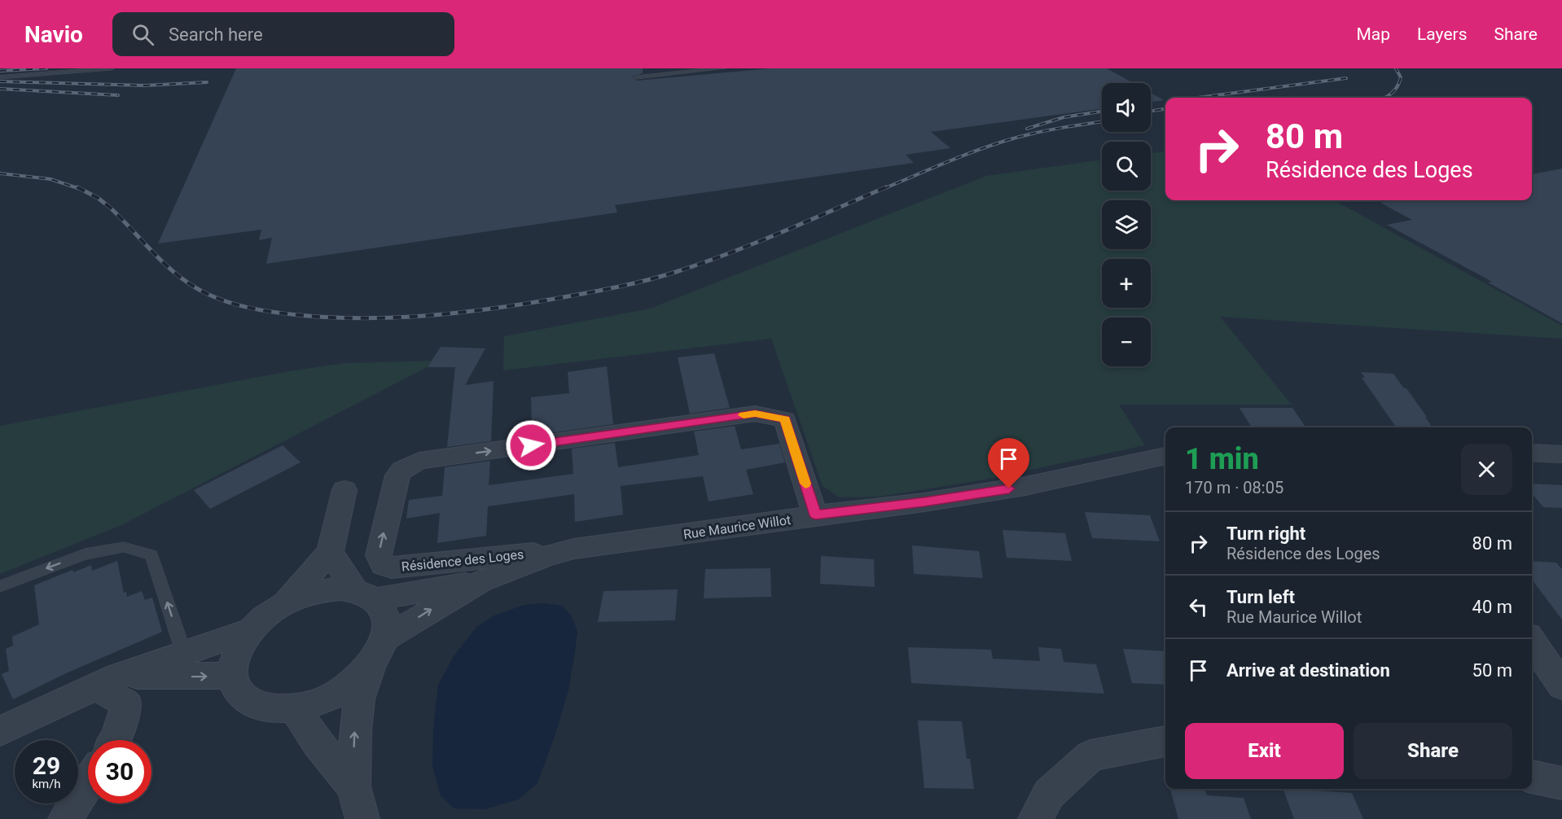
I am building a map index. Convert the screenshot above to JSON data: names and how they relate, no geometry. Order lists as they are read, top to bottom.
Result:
{
  "streets": {
    "street": ["Rue Maurice Willot", "Résidence des Loges"]
  },
  "crossings": [
    ["Rue Maurice Willot", "Résidence des Loges"]
  ],
  "page": {
    "header": "Navio",
    "search": "Search here",
    "nav": ["Map", "Layers", "Share"],
    "map_buttons": ["+", "−"],
    "turn": ["80 m", "Résidence des Loges"],
    "heading": ["1 min", "170 m · 08:05"],
    "list": [
      {
        "name": "Turn right",
        "note": "Résidence des Loges",
        "value": "80 m"
      },
      {
        "name": "Turn left",
        "note": "Rue Maurice Willot",
        "value": "40 m"
      },
      {
        "name": "Arrive at destination",
        "value": "50 m"
      }
    ],
    "buttons": ["Exit", "Share"],
    "speed": "29 km/h",
    "limit": "30"
  }
}
